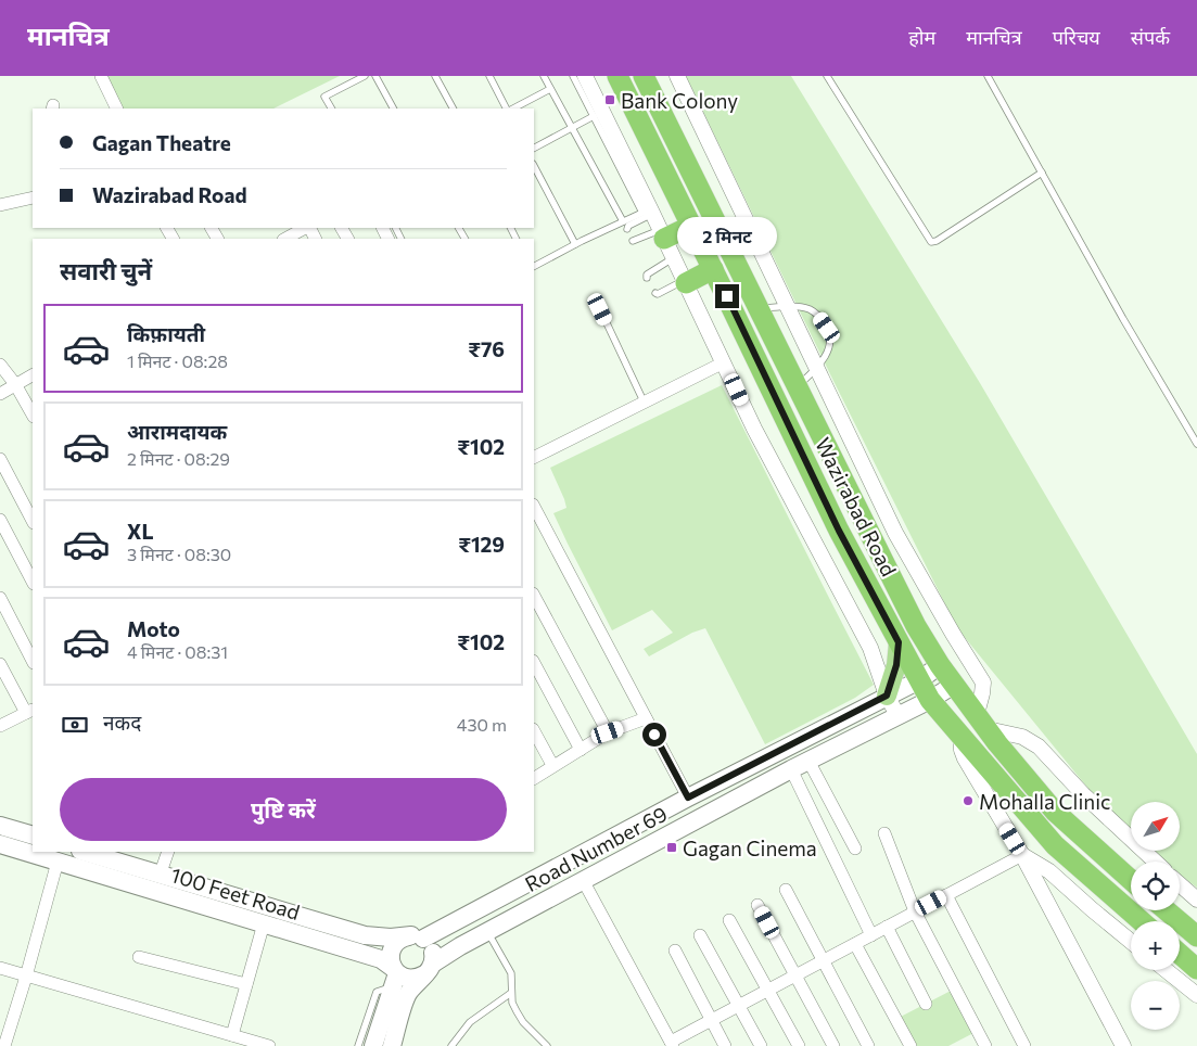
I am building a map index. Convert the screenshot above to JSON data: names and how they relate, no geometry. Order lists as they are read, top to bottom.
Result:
{
  "streets": {
    "highway": ["Wazirabad Road"],
    "main road": ["Road Number 69", "100 Feet Road"]
  },
  "crossings": [
    ["Wazirabad Road", "Road Number 69"],
    ["Road Number 69", "100 Feet Road"]
  ],
  "places": {
    "transit": ["Bank Colony", "Gagan Cinema"],
    "other": ["Mohalla Clinic"]
  },
  "north": "top right",
  "page": {
    "header": "मानचित्र",
    "nav": [
      "होम",
      "मानचित्र",
      "परिचय",
      "संपर्क"
    ],
    "banner": ["Gagan Theatre", "Wazirabad Road"],
    "bubble": "2 मिनट",
    "heading": "सवारी चुनें",
    "list": [
      {
        "name": "किफ़ायती",
        "note": "1 मिनट · 08:28",
        "value": "₹76"
      },
      {
        "name": "आरामदायक",
        "note": "2 मिनट · 08:29",
        "value": "₹102"
      },
      {
        "name": "XL",
        "note": "3 मिनट · 08:30",
        "value": "₹129"
      },
      {
        "name": "Moto",
        "note": "4 मिनट · 08:31",
        "value": "₹102"
      }
    ],
    "pay": ["नकद", "430 m"],
    "buttons": "पुष्टि करें",
    "map_buttons": ["+", "−"]
  }
}
